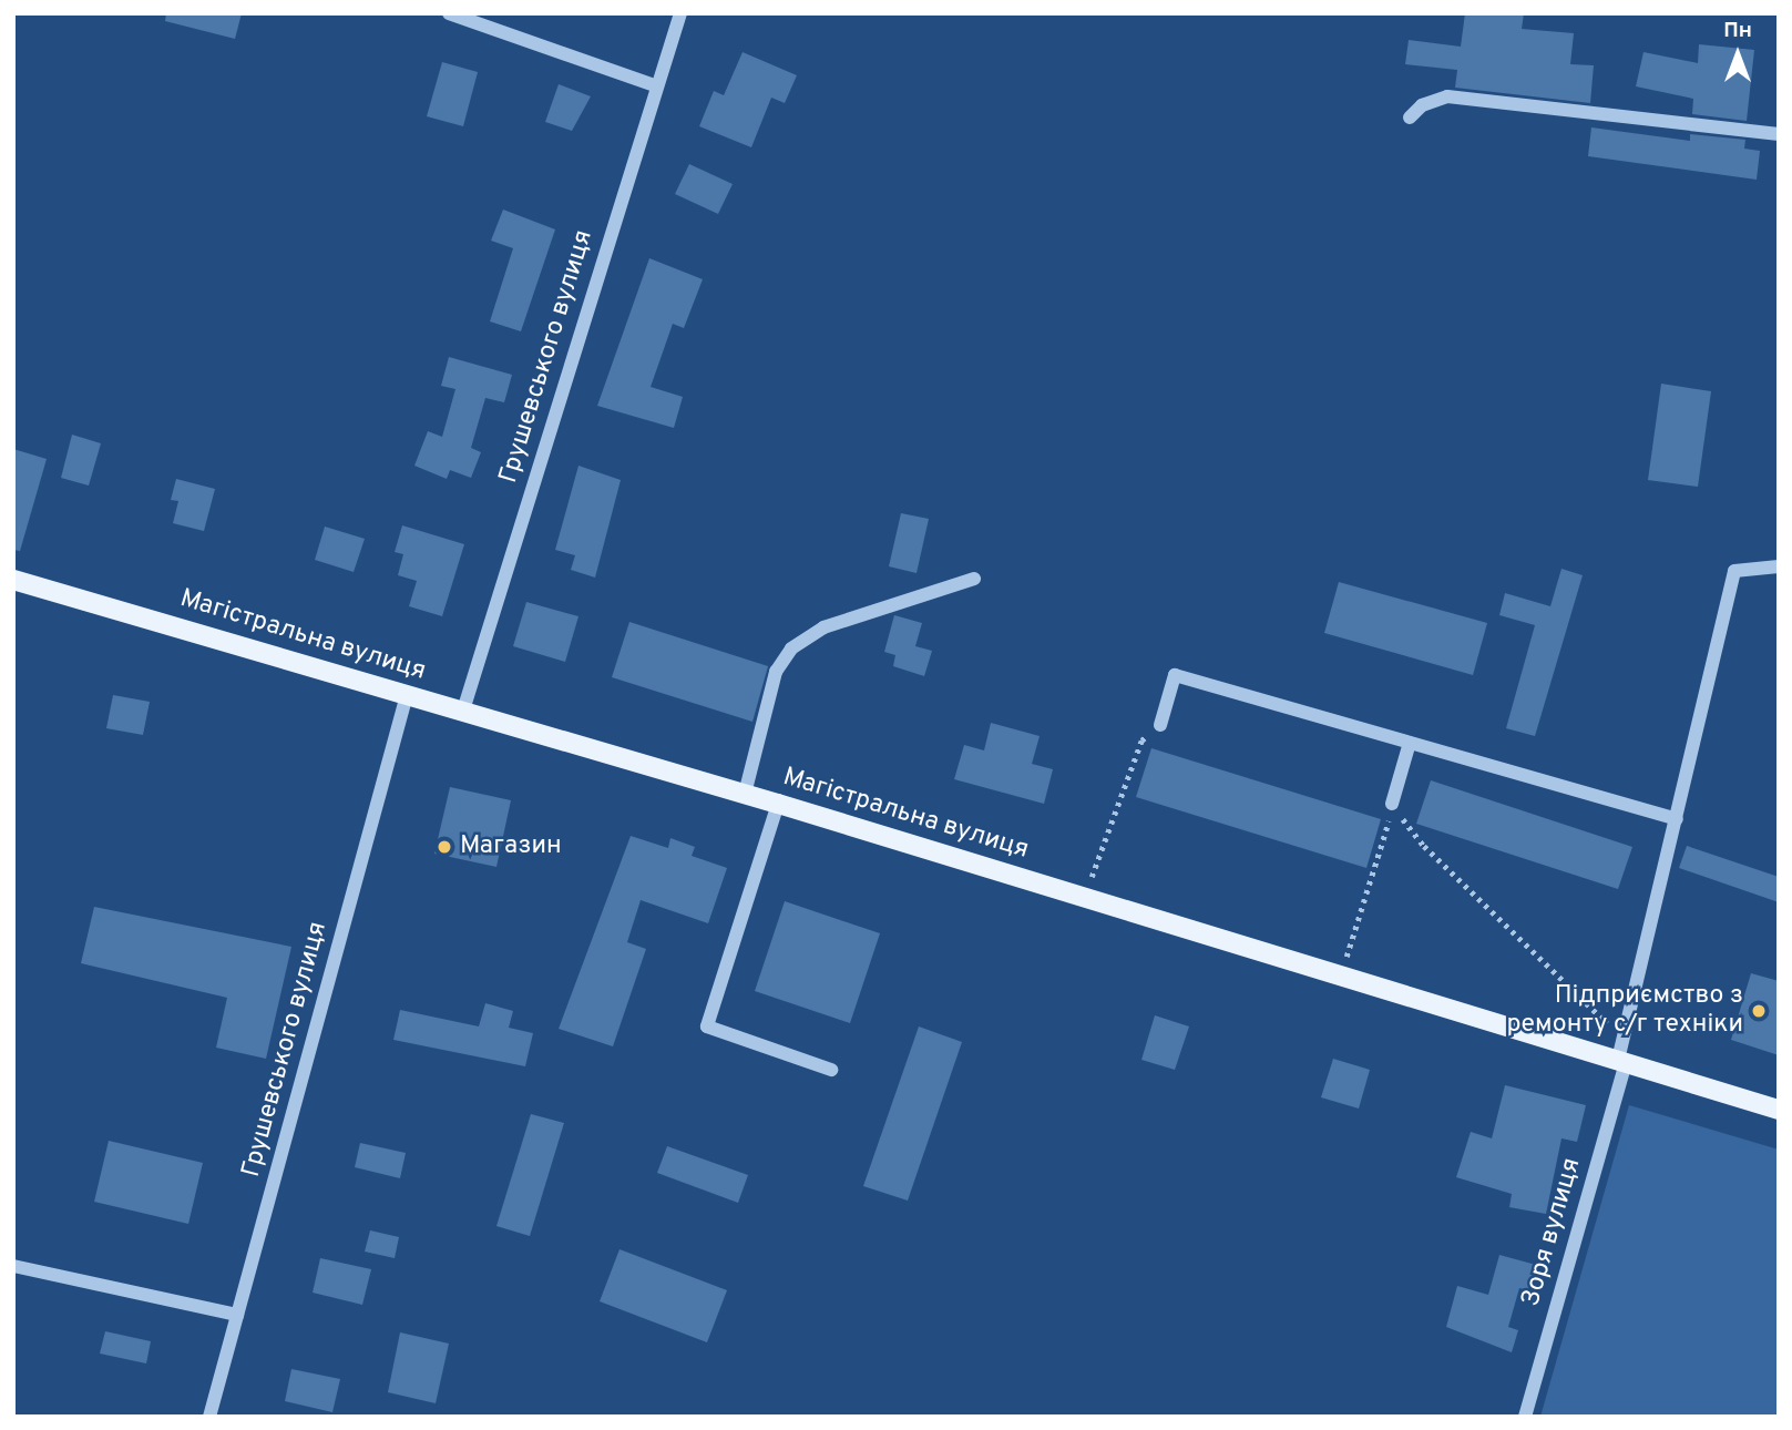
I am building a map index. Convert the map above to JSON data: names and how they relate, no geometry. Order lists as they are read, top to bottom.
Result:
{
  "streets": {
    "main road": ["Магістральна вулиця"],
    "street": ["Грушевського вулиця", "Зоря вулиця"]
  },
  "crossings": [
    ["Грушевського вулиця", "Магістральна вулиця"],
    ["Магістральна вулиця", "Зоря вулиця"]
  ],
  "places": ["Магазин", "Підприємство з ремонту с/г техніки"],
  "north": "top"
}
